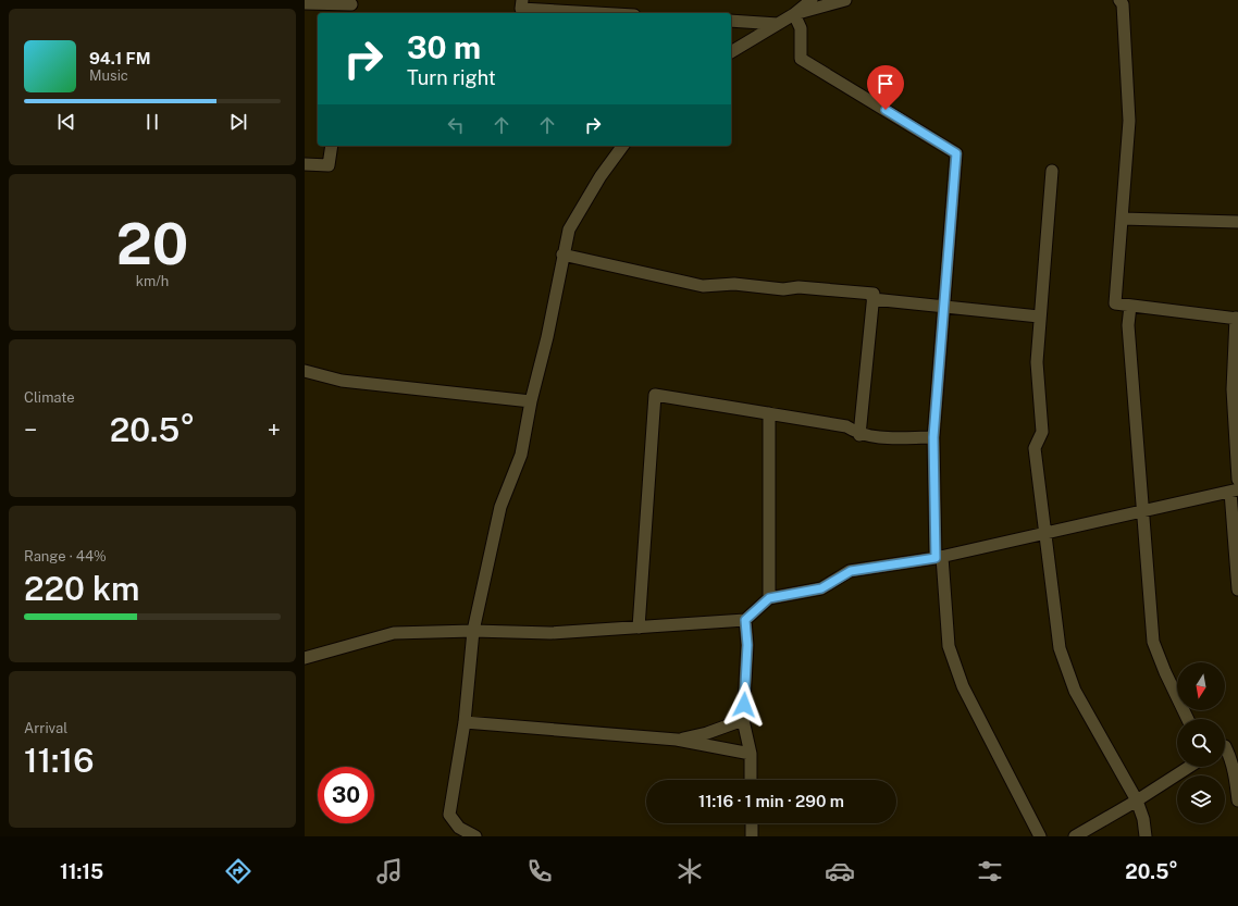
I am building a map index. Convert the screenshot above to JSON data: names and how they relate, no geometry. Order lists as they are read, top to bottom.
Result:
{
  "north": "bottom",
  "page": {
    "turn": ["30 m", "Turn right"],
    "song": ["94.1 FM", "Music"],
    "tile": [
      ["20", "km/h"],
      "Climate",
      ["Range · 44%", "220 km"],
      ["Arrival", "11:16"]
    ],
    "heat": ["−", "20.5°", "+"],
    "limit": "30",
    "trip": "11:16 · 1 min · 290 m",
    "tabs": ["11:15", "20.5°"]
  }
}
